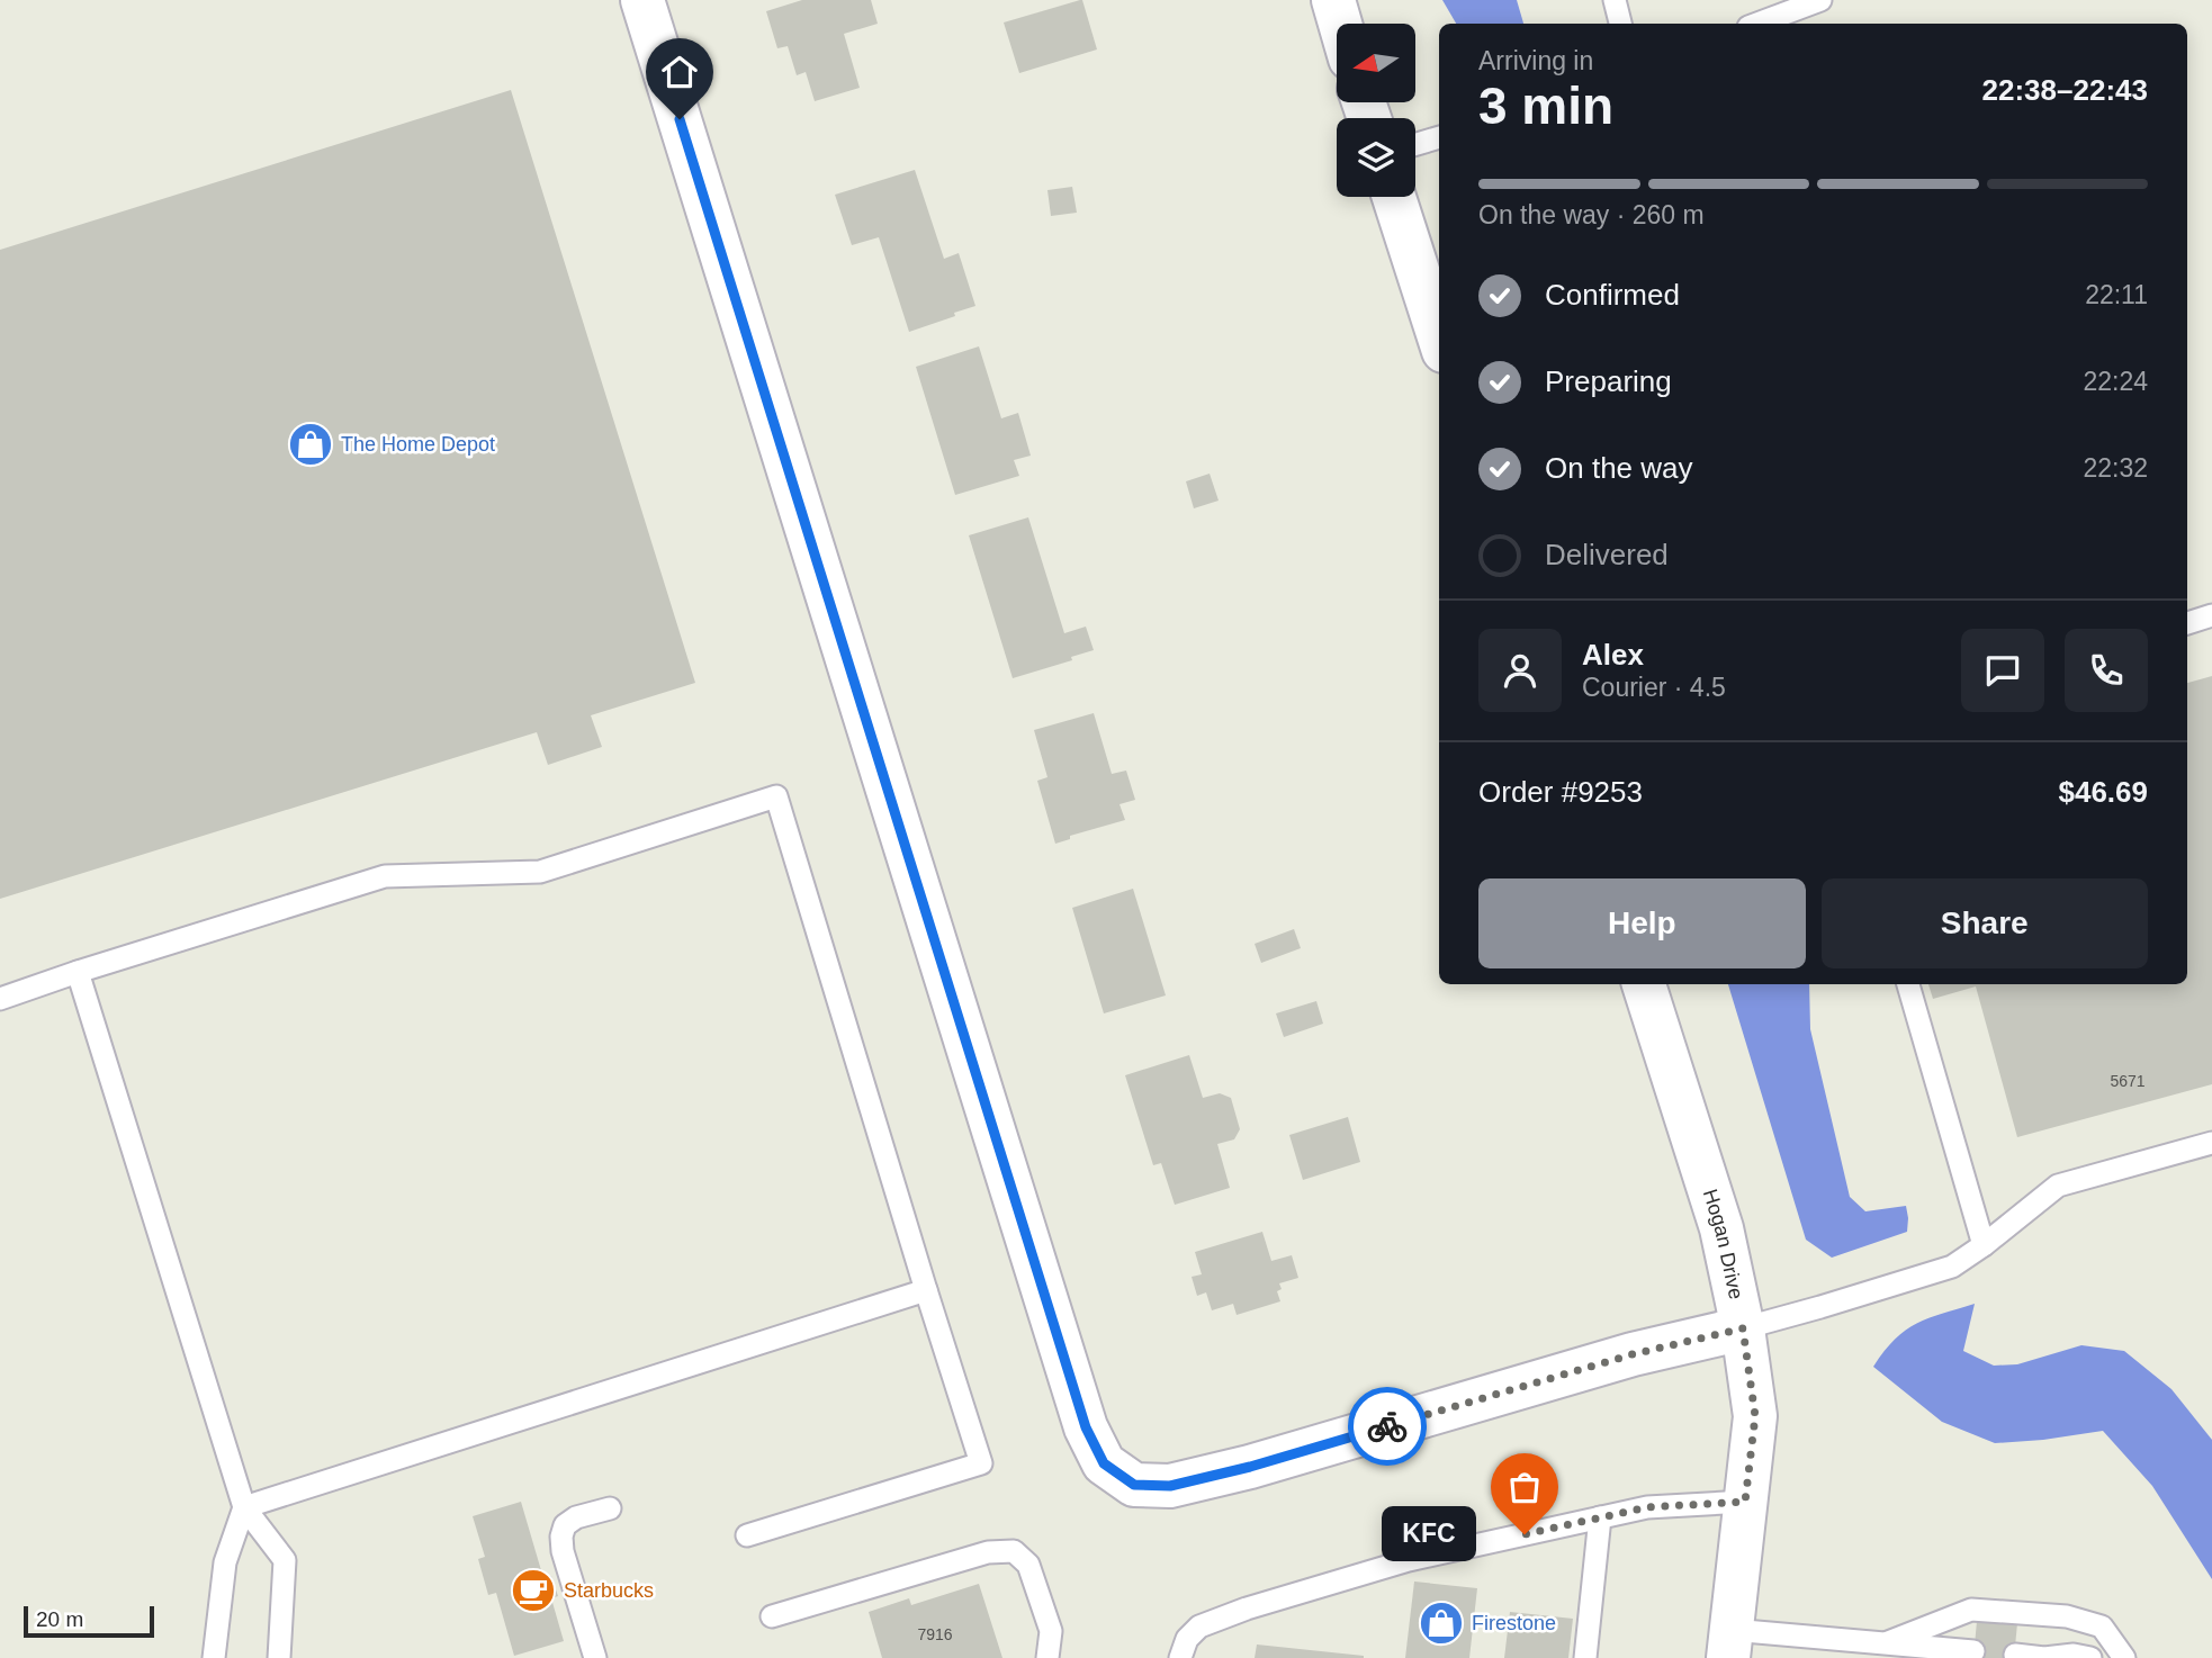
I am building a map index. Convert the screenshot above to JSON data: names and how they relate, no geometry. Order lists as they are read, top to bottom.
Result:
{
  "streets": {
    "street": ["Hogan Drive"]
  },
  "places": {
    "shop": ["The Home Depot", "Firestone"],
    "other": ["KFC"],
    "cafe": ["Starbucks"]
  },
  "house_numbers": ["5671", "7916"],
  "scale_bar": "20 m",
  "north": "left",
  "page": {
    "heading": ["3 min", "Arriving in", "22:38–22:43"],
    "panel": [
      "Alex",
      "Courier · 4.5",
      "Order #9253",
      "$46.69"
    ],
    "bar": "On the way · 260 m",
    "list": [
      ["Confirmed", "22:11"],
      ["Preparing", "22:24"],
      ["On the way", "22:32"],
      "Delivered"
    ],
    "buttons": ["Help", "Share"],
    "bubble": "KFC",
    "scale": "20 m"
  }
}
